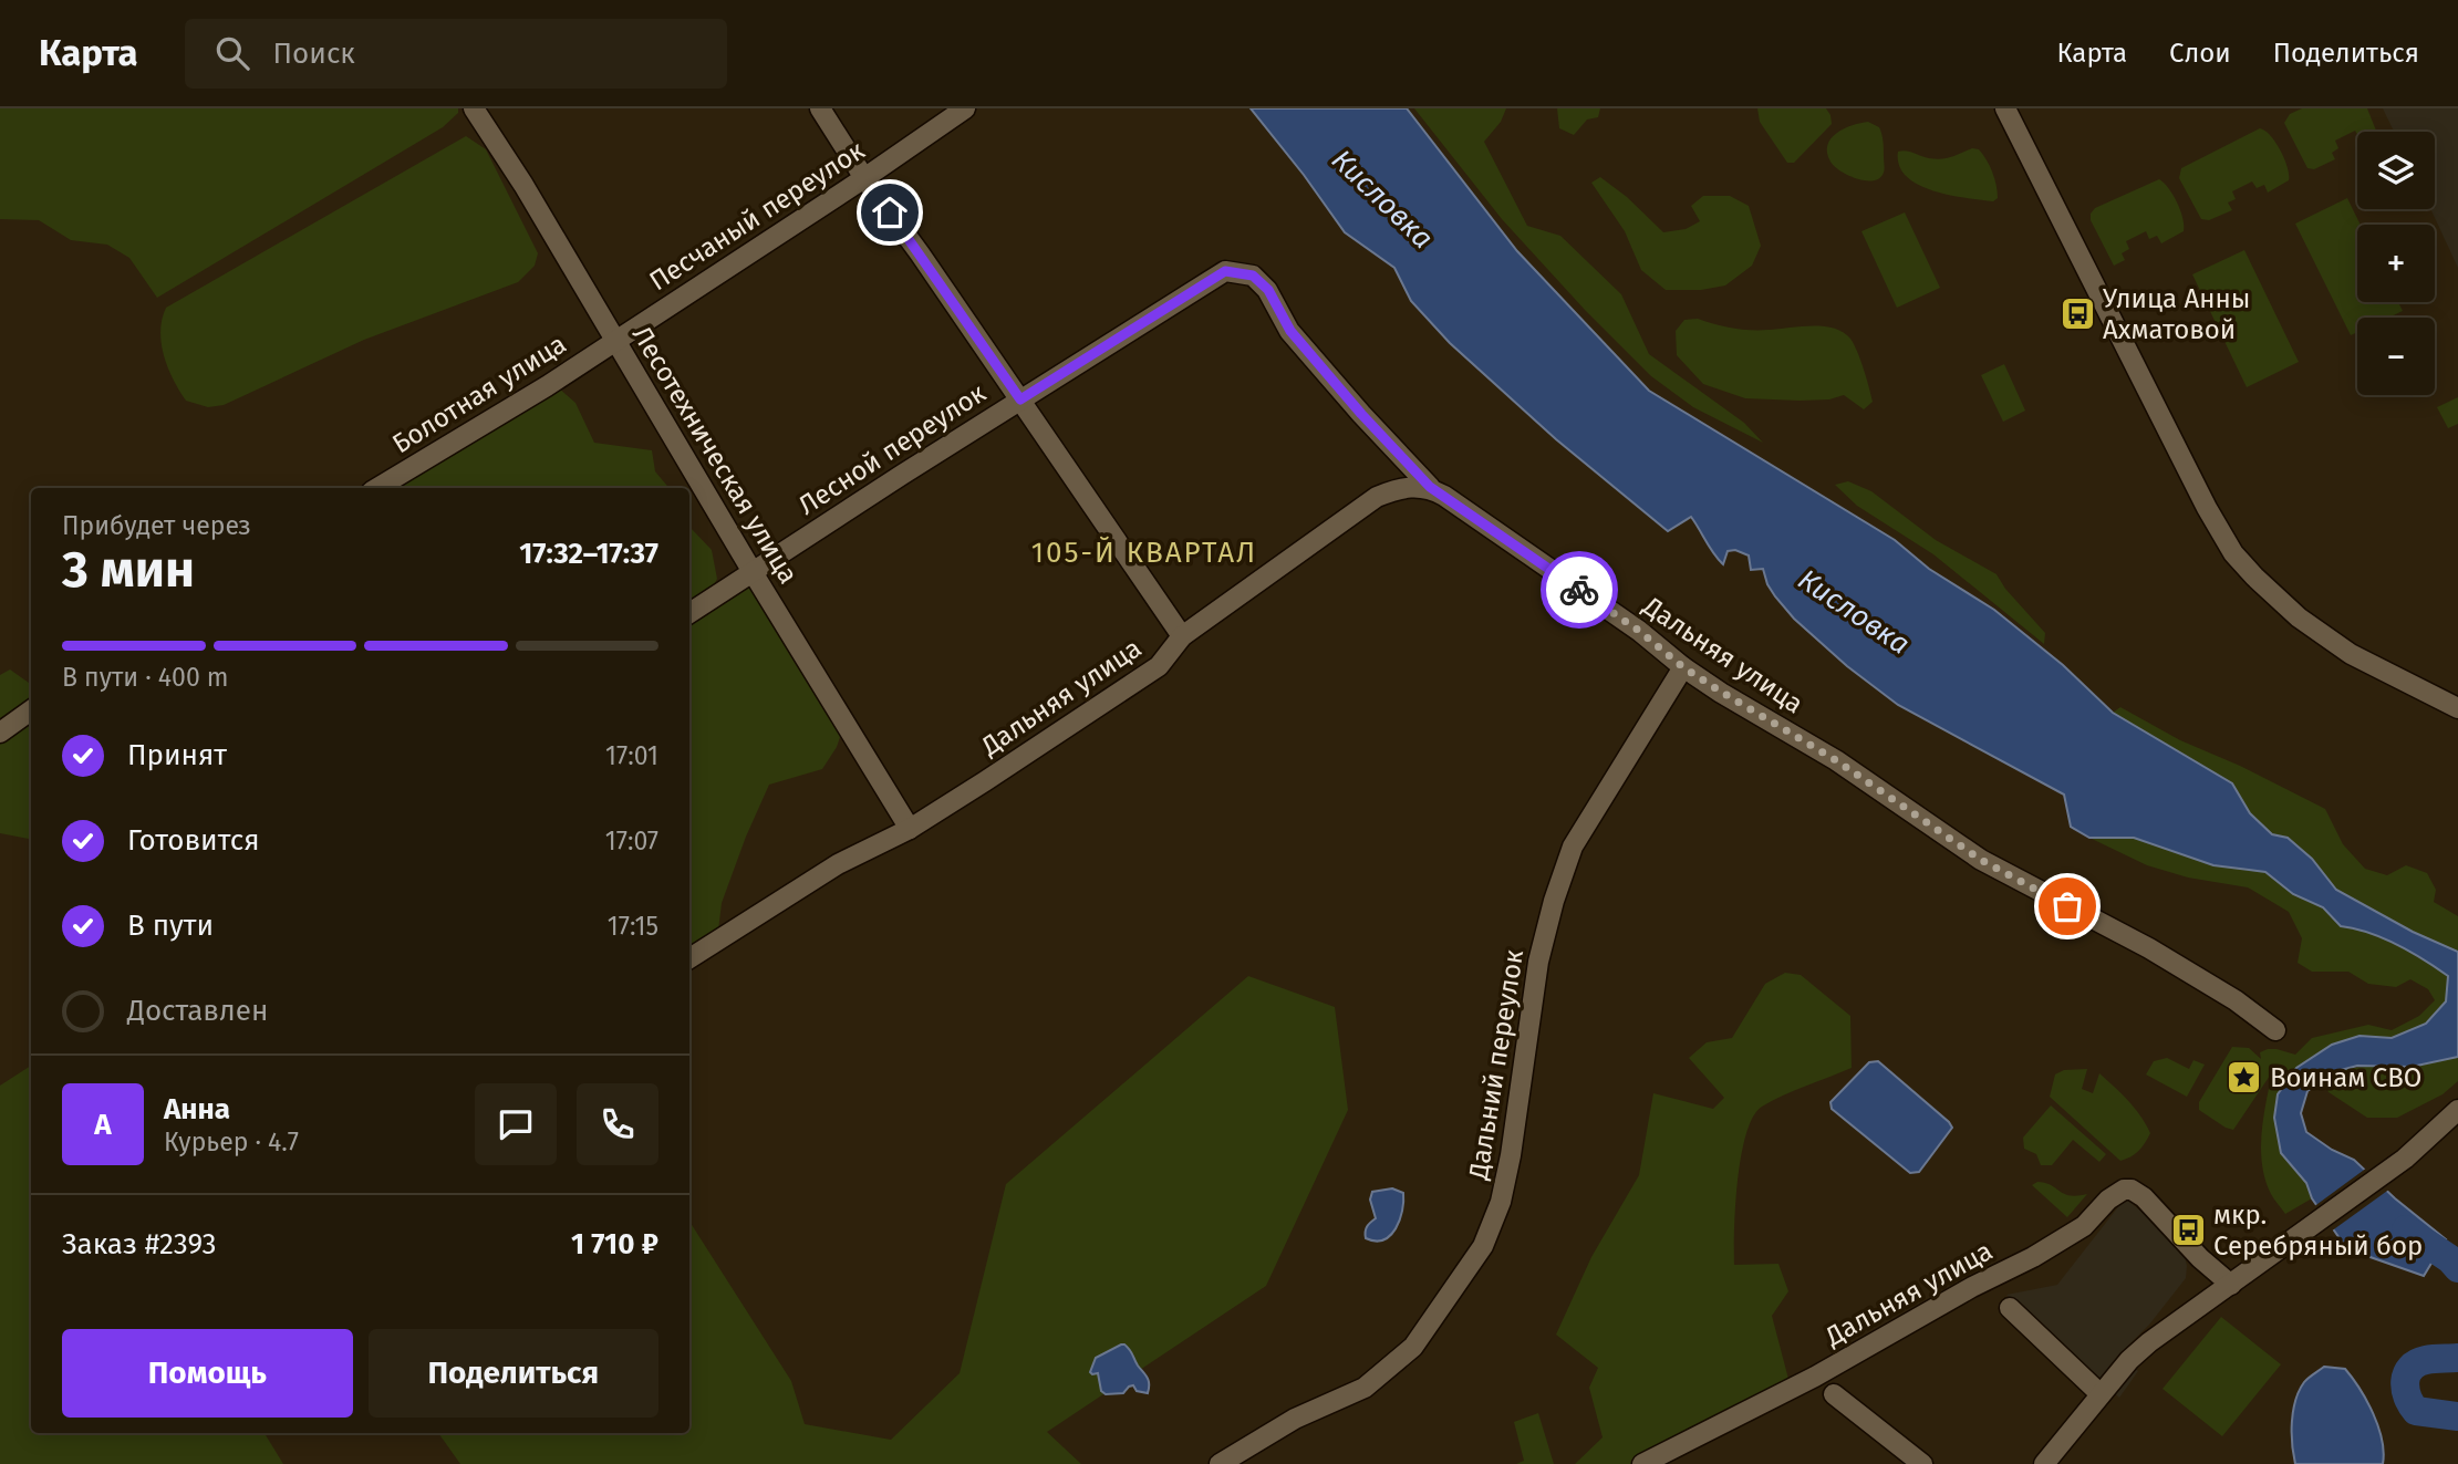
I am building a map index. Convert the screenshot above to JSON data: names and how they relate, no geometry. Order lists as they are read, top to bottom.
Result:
{
  "streets": {
    "street": [
      "Песчаный переулок",
      "Болотная улица",
      "Лесной переулок",
      "Лесотехническая улица",
      "Дальняя улица",
      "Дальний переулок"
    ]
  },
  "crossings": [
    ["Песчаный переулок", "Болотная улица"],
    ["Песчаный переулок", "Лесотехническая улица"],
    ["Болотная улица", "Лесотехническая улица"],
    ["Лесной переулок", "Лесотехническая улица"],
    ["Лесной переулок", "Дальняя улица"],
    ["Лесотехническая улица", "Дальняя улица"],
    ["Дальняя улица", "Дальний переулок"]
  ],
  "districts": ["105-Й КВАРТАЛ"],
  "water": ["Кисловка"],
  "places": {
    "bus stop": ["Улица Анны Ахматовой", "мкр. Серебряный бор"],
    "place": ["Воинам СВО"]
  },
  "page": {
    "header": "Карта",
    "search": "Поиск",
    "nav": ["Карта", "Слои", "Поделиться"],
    "map_buttons": ["+", "−"],
    "heading": ["3 мин", "Прибудет через", "17:32–17:37"],
    "panel": [
      "Анна",
      "Курьер · 4.7",
      "Заказ #2393",
      "1 710 ₽"
    ],
    "bar": "В пути · 400 m",
    "list": [
      ["Принят", "17:01"],
      ["Готовится", "17:07"],
      ["В пути", "17:15"],
      "Доставлен"
    ],
    "round": "А",
    "buttons": ["Помощь", "Поделиться"]
  }
}
